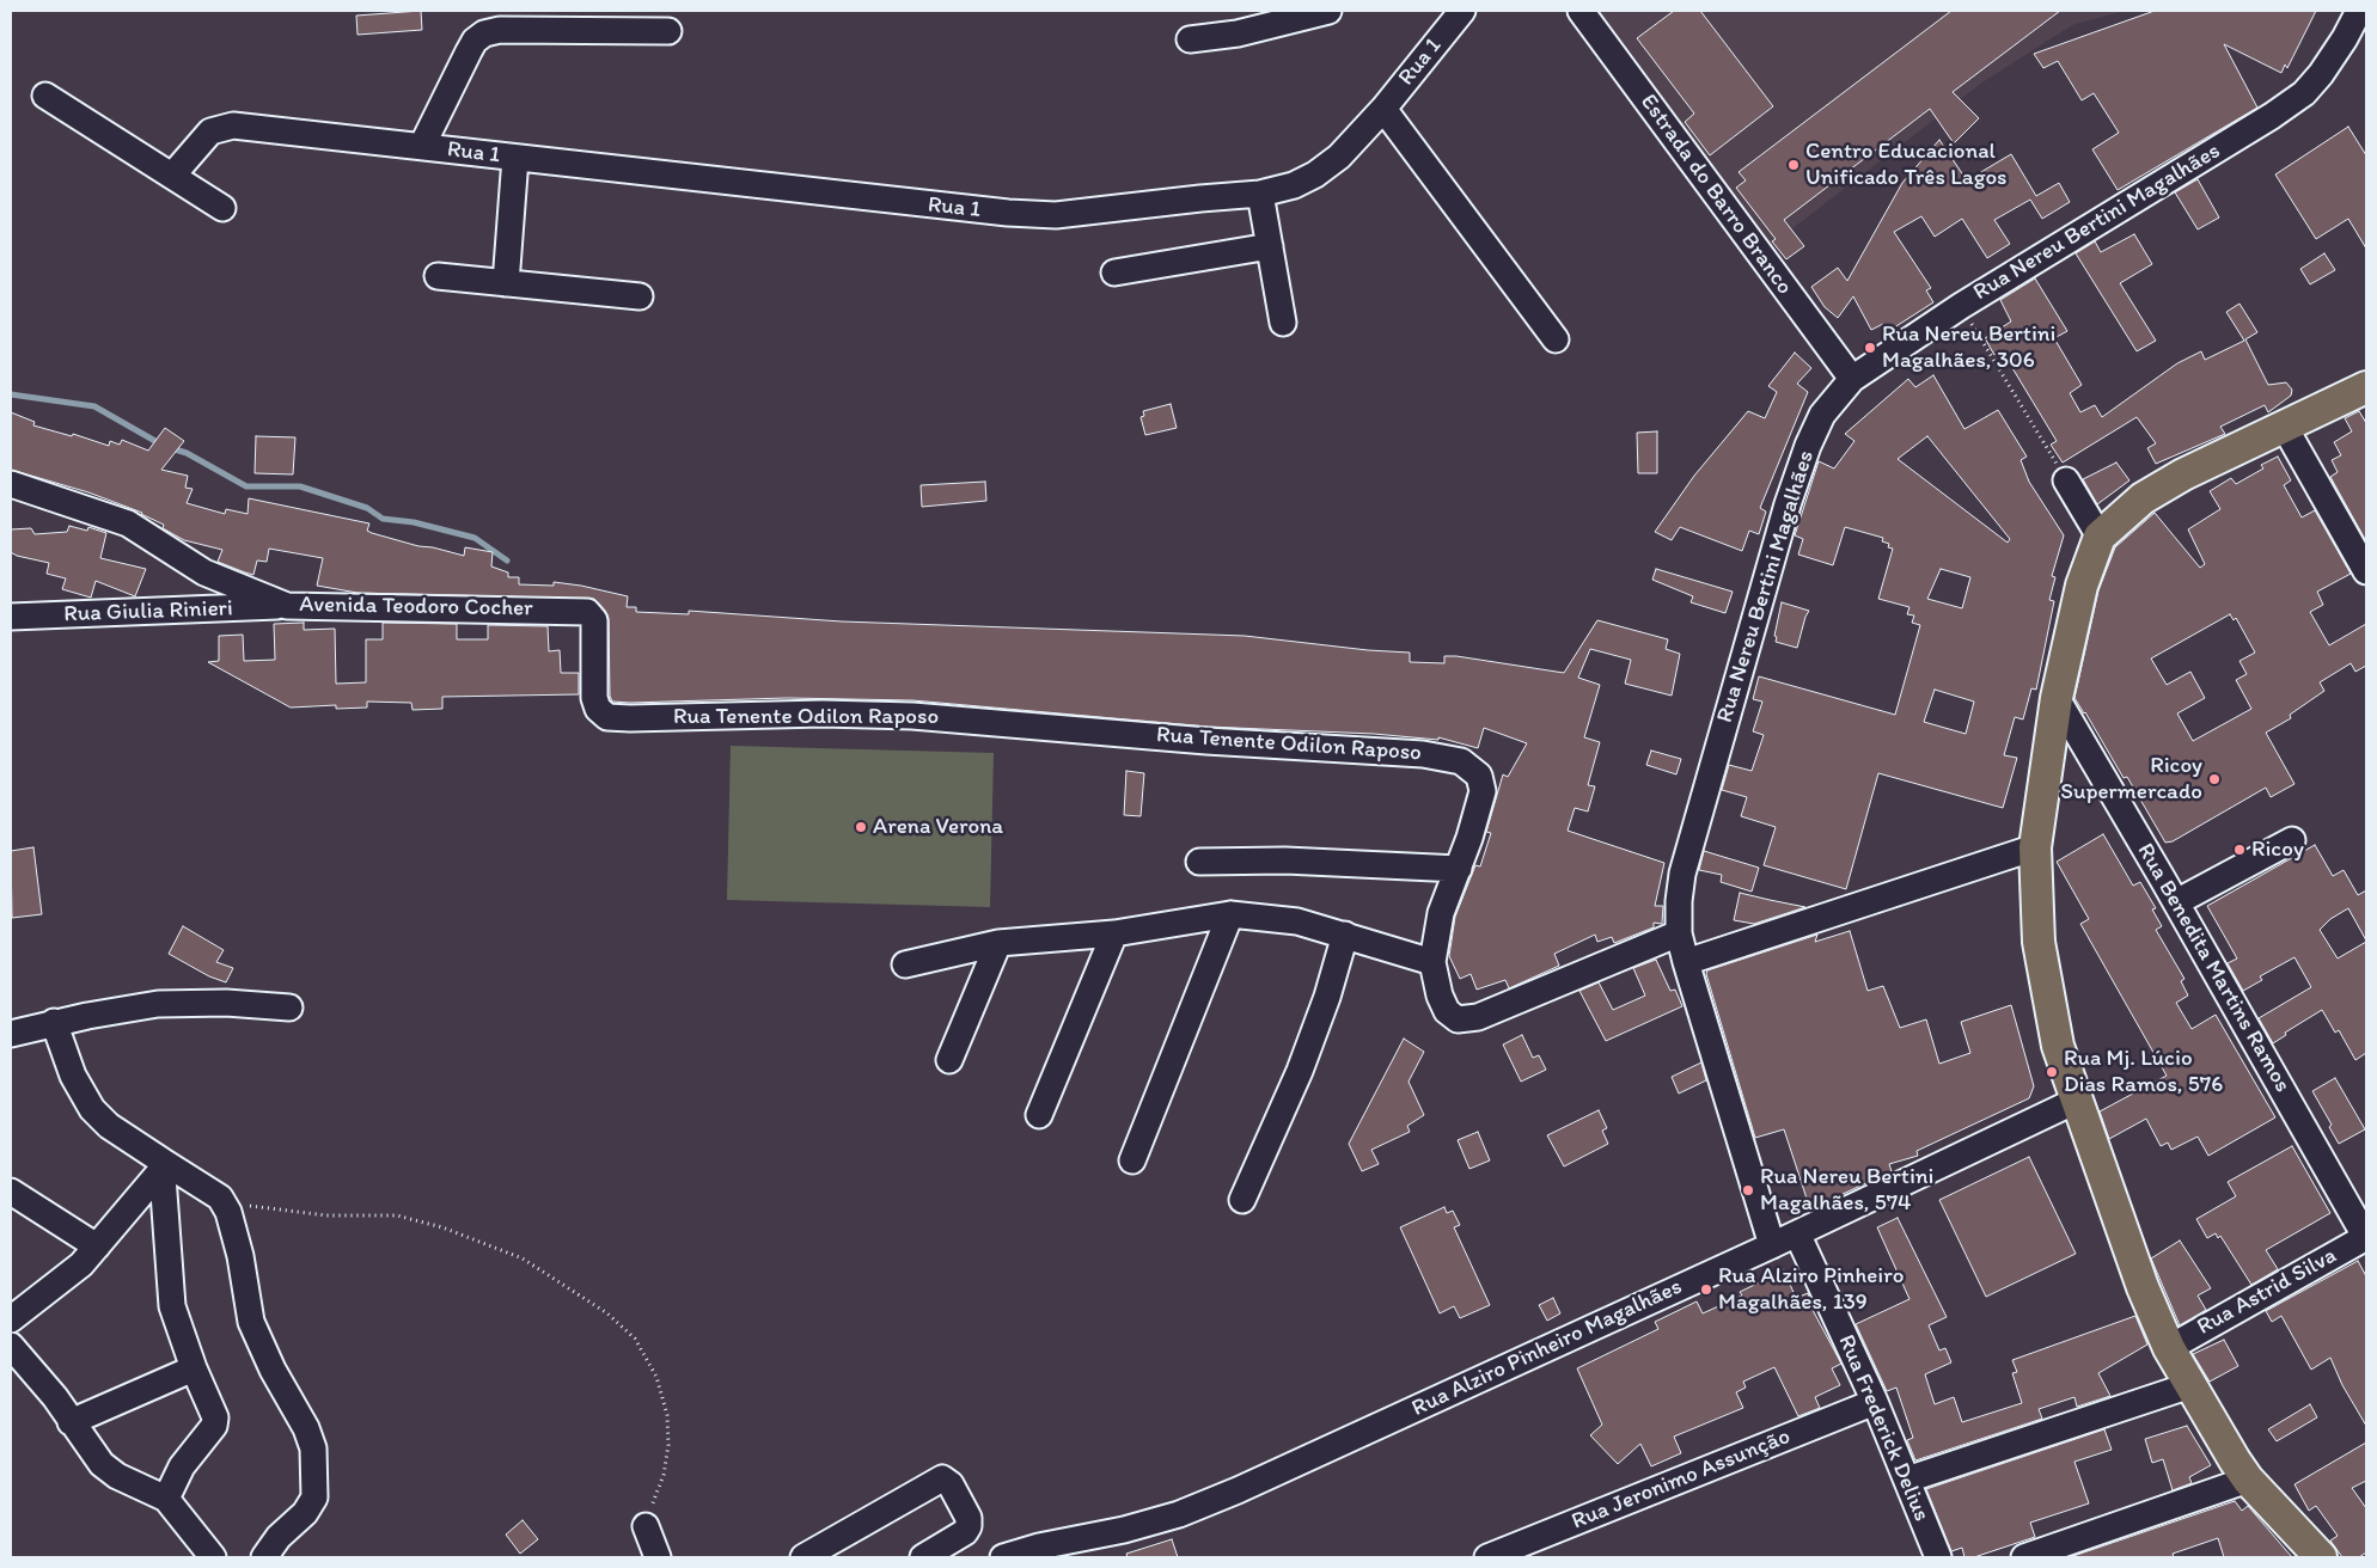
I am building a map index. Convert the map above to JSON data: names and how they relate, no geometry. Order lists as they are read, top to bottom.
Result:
{
  "streets": {
    "street": [
      "Rua 1",
      "Estrada do Barro Branco",
      "Rua Nereu Bertini Magalhães",
      "Avenida Teodoro Cocher",
      "Rua Giulia Rinieri",
      "Rua Tenente Odilon Raposo",
      "Rua Benedita Martins Ramos",
      "Rua Astrid Silva",
      "Rua Alziro Pinheiro Magalhães",
      "Rua Frederick Delius",
      "Rua Jeronimo Assunção"
    ]
  },
  "crossings": [
    ["Estrada do Barro Branco", "Rua Nereu Bertini Magalhães"],
    ["Rua Nereu Bertini Magalhães", "Rua Tenente Odilon Raposo"],
    ["Rua Nereu Bertini Magalhães", "Rua Alziro Pinheiro Magalhães"],
    ["Avenida Teodoro Cocher", "Rua Giulia Rinieri"],
    ["Avenida Teodoro Cocher", "Rua Tenente Odilon Raposo"],
    ["Rua Benedita Martins Ramos", "Rua Astrid Silva"],
    ["Rua Alziro Pinheiro Magalhães", "Rua Frederick Delius"],
    ["Rua Frederick Delius", "Rua Jeronimo Assunção"]
  ],
  "places": [
    "Centro Educacional Unificado Três Lagos",
    "Rua Nereu Bertini Magalhães, 306",
    "Ricoy Supermercado",
    "Arena Verona",
    "Ricoy",
    "Rua Mj. Lúcio Dias Ramos, 576",
    "Rua Nereu Bertini Magalhães, 574",
    "Rua Alziro Pinheiro Magalhães, 139"
  ]
}
